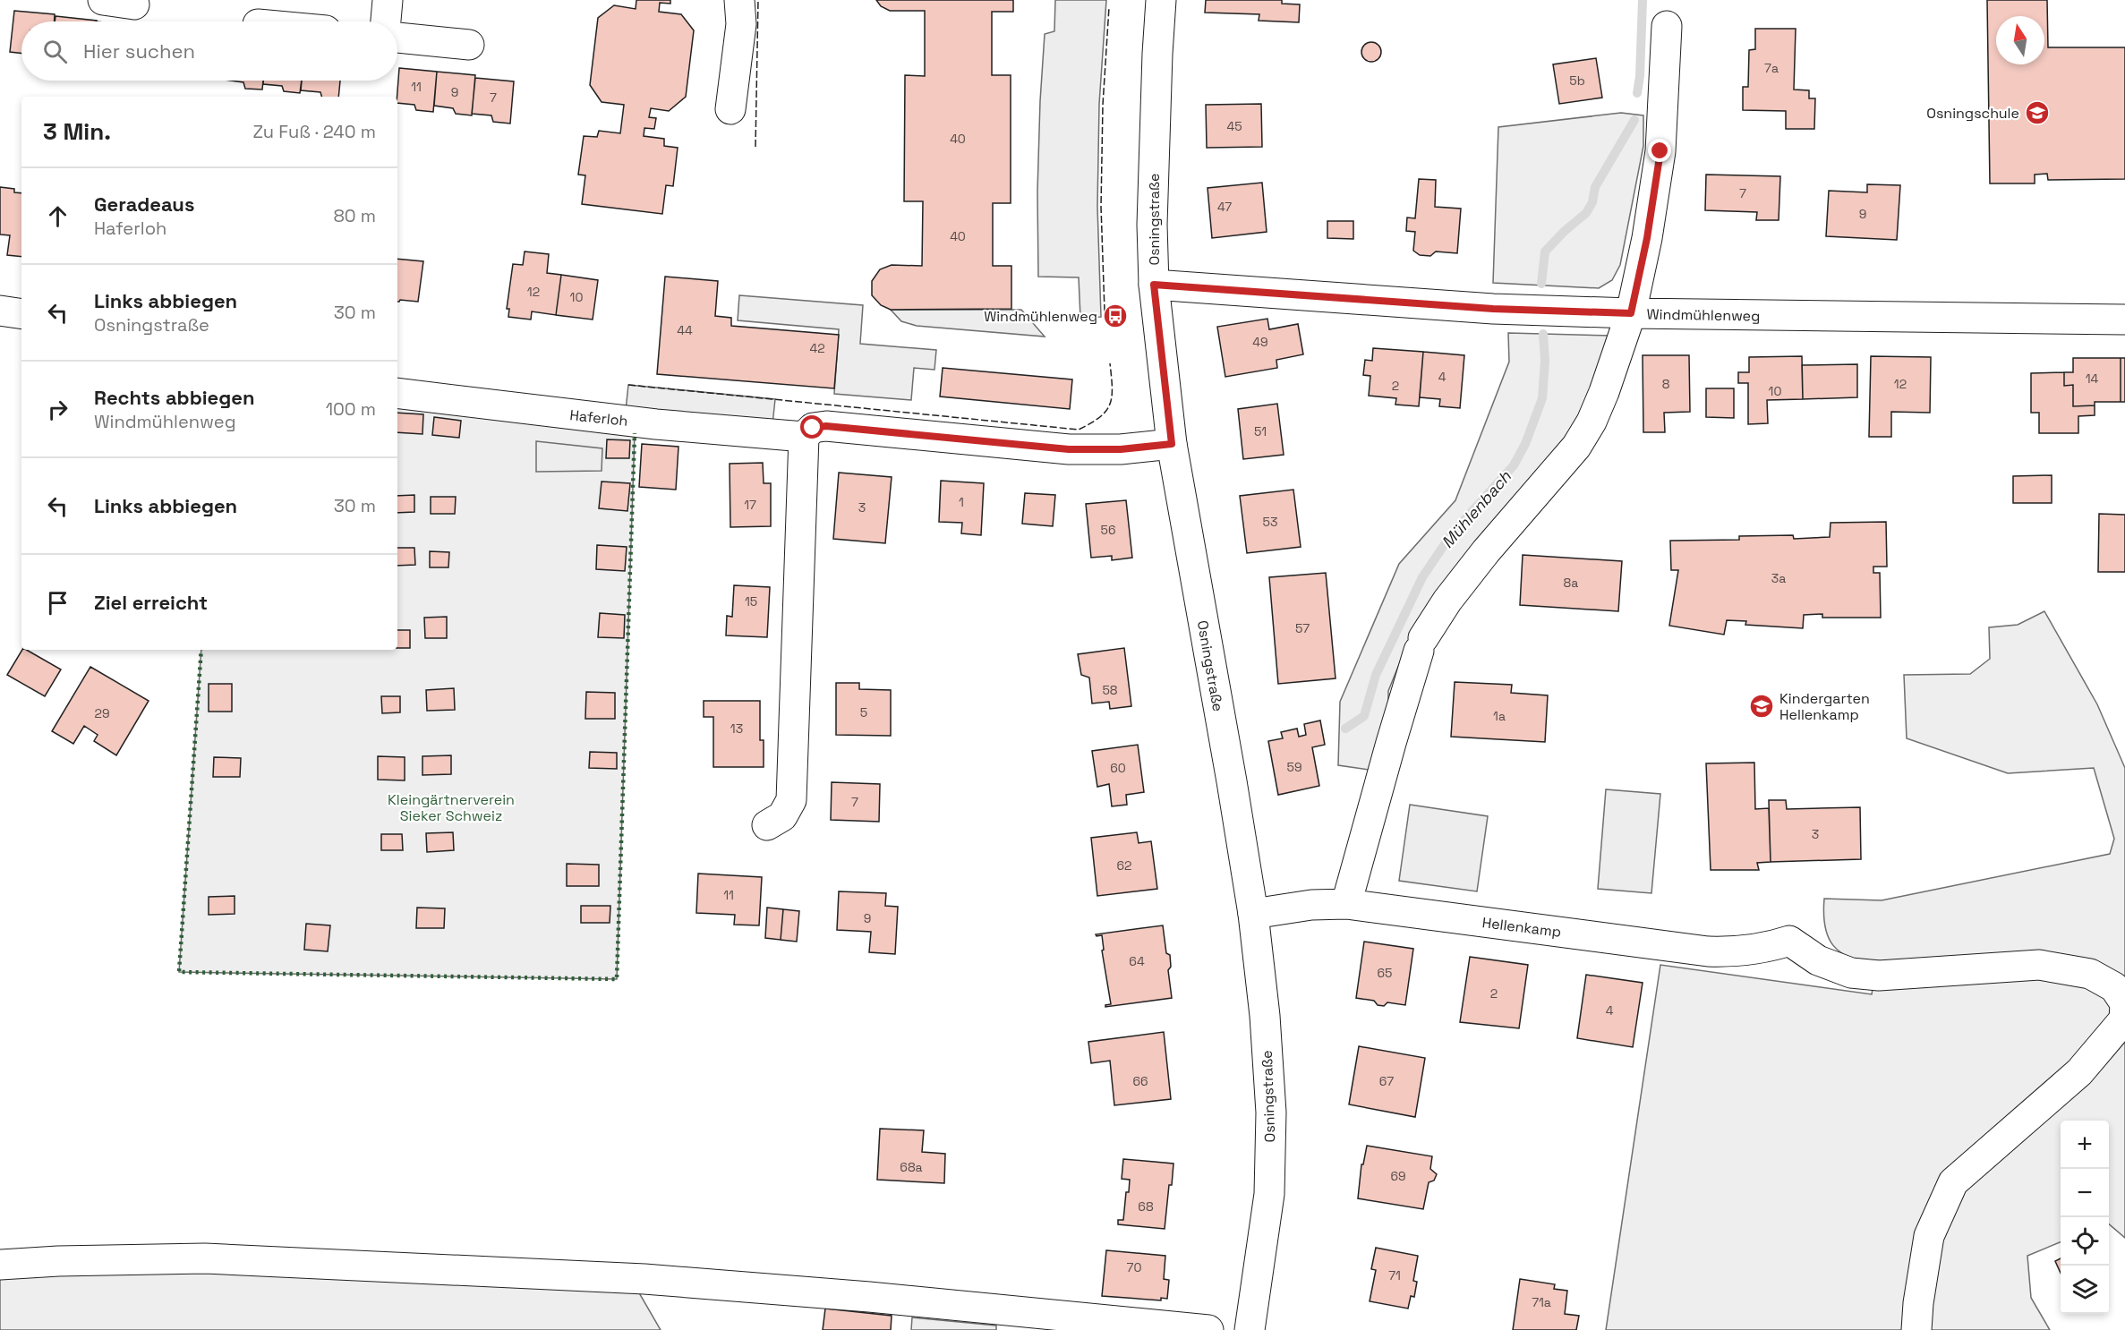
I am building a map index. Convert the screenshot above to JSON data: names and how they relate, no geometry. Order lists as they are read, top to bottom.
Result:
{
  "streets": {
    "street": [
      "Osningstraße",
      "Windmühlenweg",
      "Haferloh",
      "Hellenkamp"
    ]
  },
  "crossings": [
    ["Osningstraße", "Windmühlenweg"],
    ["Osningstraße", "Haferloh"],
    ["Osningstraße", "Hellenkamp"]
  ],
  "water": ["Mühlenbach"],
  "parks": ["Kleingärtnerverein Sieker Schweiz"],
  "places": {
    "school or university": ["Osningschule", "Kindergarten Hellenkamp"],
    "bus stop": ["Windmühlenweg"]
  },
  "house_numbers": [
    "7a",
    "5b",
    "11",
    "9",
    "7",
    "45",
    "40",
    "7",
    "47",
    "9",
    "40",
    "12",
    "10",
    "44",
    "49",
    "42",
    "4",
    "14",
    "8",
    "12",
    "2",
    "10",
    "51",
    "1",
    "17",
    "3",
    "53",
    "56",
    "3a",
    "8a",
    "15",
    "57",
    "58",
    "5",
    "29",
    "1a",
    "13",
    "59",
    "60",
    "7",
    "3",
    "62",
    "11",
    "9",
    "64",
    "65",
    "2",
    "4",
    "66",
    "67",
    "68a",
    "69",
    "68",
    "70",
    "71",
    "71a"
  ],
  "north": "top",
  "page": {
    "search": "Hier suchen",
    "heading": ["3 Min.", "Zu Fuß · 240 m"],
    "list": [
      ["Geradeaus", "Haferloh", "80 m"],
      ["Links abbiegen", "Osningstraße", "30 m"],
      ["Rechts abbiegen", "Windmühlenweg", "100 m"],
      ["Links abbiegen", "30 m"],
      "Ziel erreicht"
    ],
    "map_buttons": ["+", "−"]
  }
}
